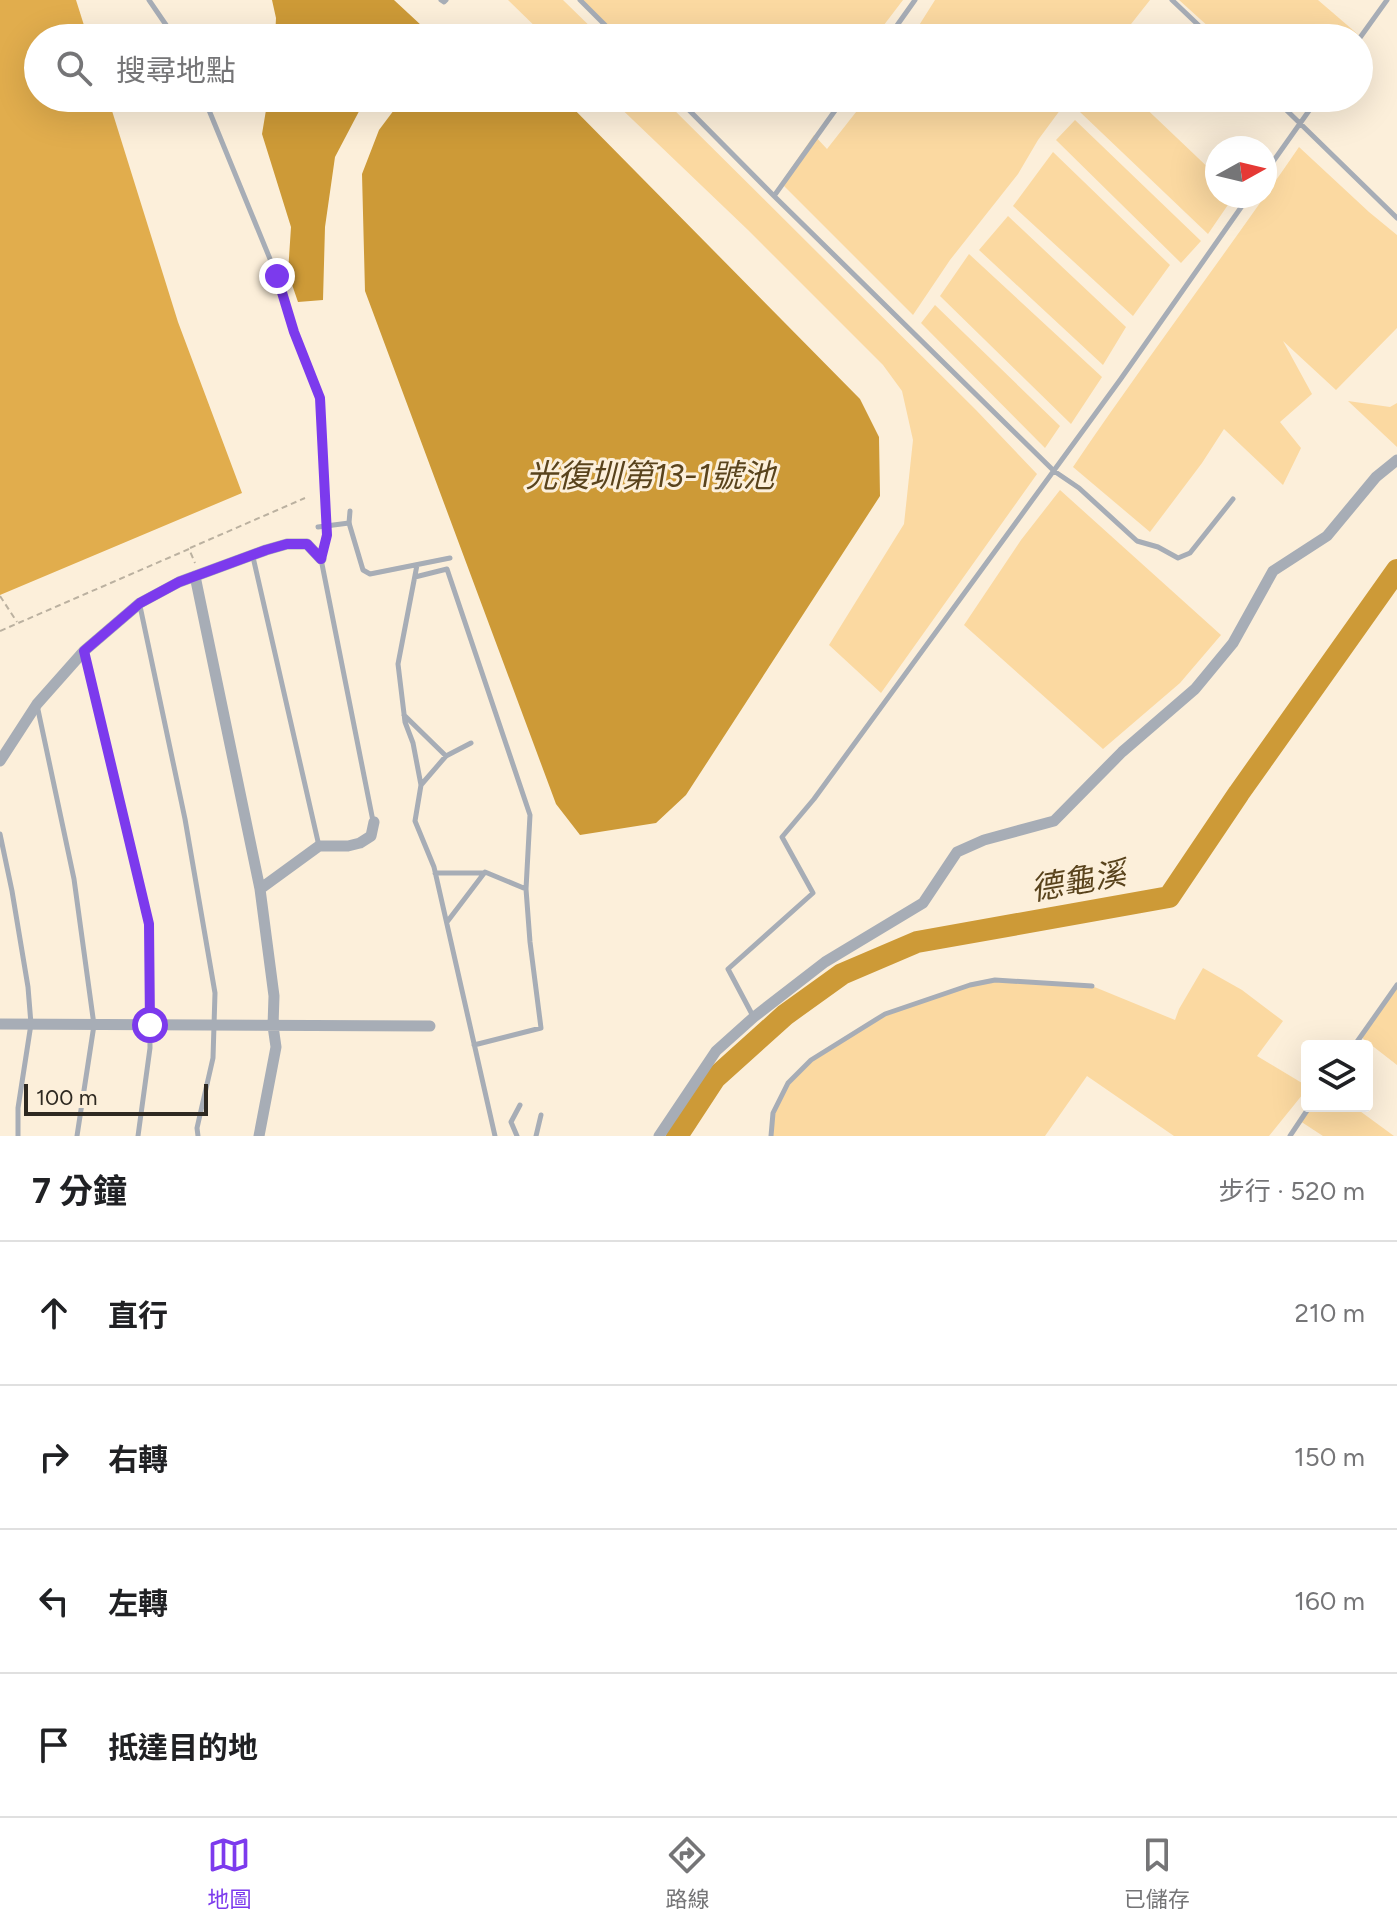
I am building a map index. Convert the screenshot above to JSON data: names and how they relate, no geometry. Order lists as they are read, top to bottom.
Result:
{
  "water": ["光復圳第13-1號池", "德龜溪"],
  "scale_bar": "100 m",
  "north": "right",
  "page": {
    "search": "搜尋地點",
    "scale": "100 m",
    "heading": ["7 分鐘", "步行 · 520 m"],
    "list": [
      ["直行", "210 m"],
      ["右轉", "150 m"],
      ["左轉", "160 m"],
      "抵達目的地"
    ],
    "nav": ["地圖", "路線", "已儲存"]
  }
}
